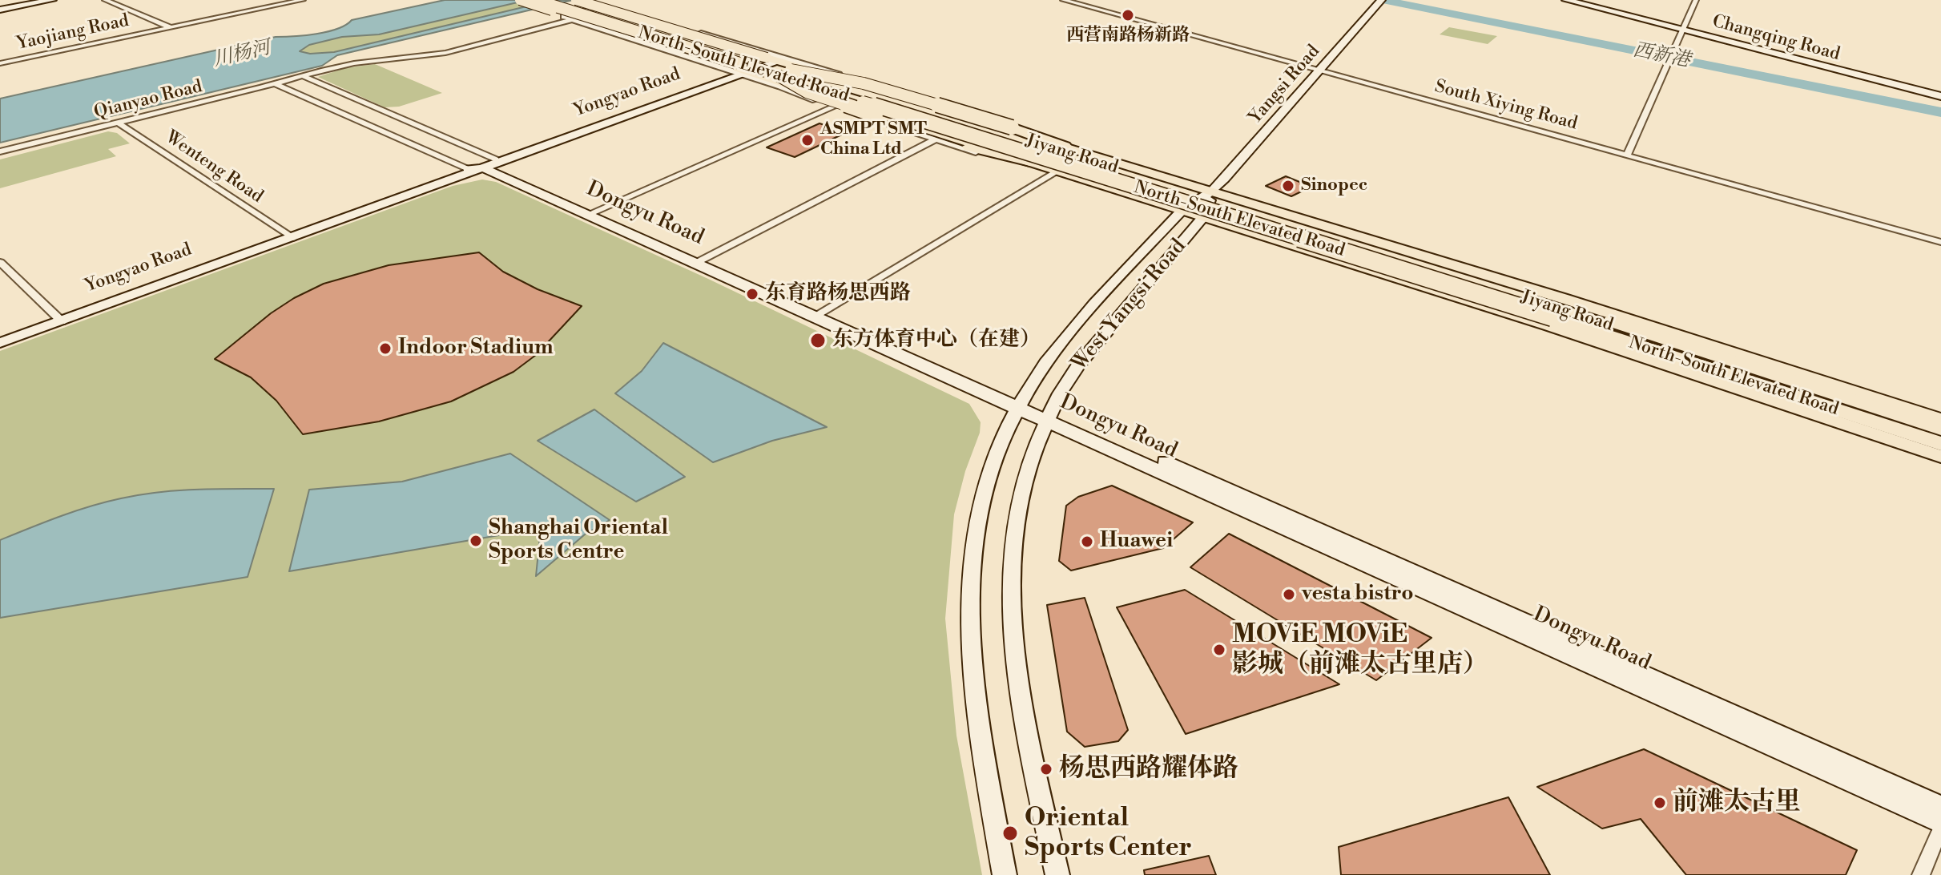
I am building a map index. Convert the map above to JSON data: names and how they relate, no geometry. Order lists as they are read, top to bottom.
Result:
{
  "streets": {
    "highway": ["North-South Elevated Road"],
    "main road": ["Jiyang Road"],
    "street": [
      "Yaojiang Road",
      "Changqing Road",
      "Yangsi Road",
      "Yongyao Road",
      "Qianyao Road",
      "South Xiying Road",
      "Wenteng Road",
      "Dongyu Road",
      "West Yangsi Road"
    ]
  },
  "crossings": [
    ["Yangsi Road", "South Xiying Road"],
    ["Yangsi Road", "Jiyang Road"],
    ["Yangsi Road", "West Yangsi Road"],
    ["Yongyao Road", "Jiyang Road"],
    ["Yongyao Road", "Wenteng Road"],
    ["Yongyao Road", "Dongyu Road"],
    ["Qianyao Road", "Jiyang Road"],
    ["Qianyao Road", "Wenteng Road"],
    ["Qianyao Road", "Dongyu Road"],
    ["Jiyang Road", "West Yangsi Road"],
    ["Dongyu Road", "West Yangsi Road"]
  ],
  "water": ["川杨河", "西新港"],
  "places": [
    "西营南路杨新路",
    "ASMPT SMT China Ltd",
    "Sinopec",
    "东育路杨思西路",
    "东方体育中心（在建）",
    "Indoor Stadium",
    "Shanghai Oriental Sports Centre",
    "Huawei",
    "vesta bistro",
    "MOViE MOViE 影城（前滩太古里店）",
    "杨思西路耀体路",
    "前滩太古里",
    "Oriental Sports Center"
  ]
}
